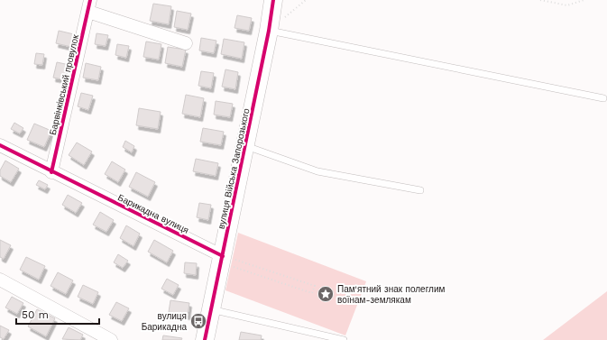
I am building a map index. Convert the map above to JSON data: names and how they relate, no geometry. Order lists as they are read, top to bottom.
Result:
{
  "streets": {
    "street": ["Барвінківський провулок", "вулиця Війська Запорозького", "Барикадна вулиця"]
  },
  "crossings": [
    ["Барвінківський провулок", "Барикадна вулиця"],
    ["вулиця Війська Запорозького", "Барикадна вулиця"]
  ],
  "places": {
    "place": ["Пам'ятний знак полеглим воїнам-землякам"],
    "bus stop": ["вулиця Барикадна"]
  },
  "scale_bar": "50 m"
}
